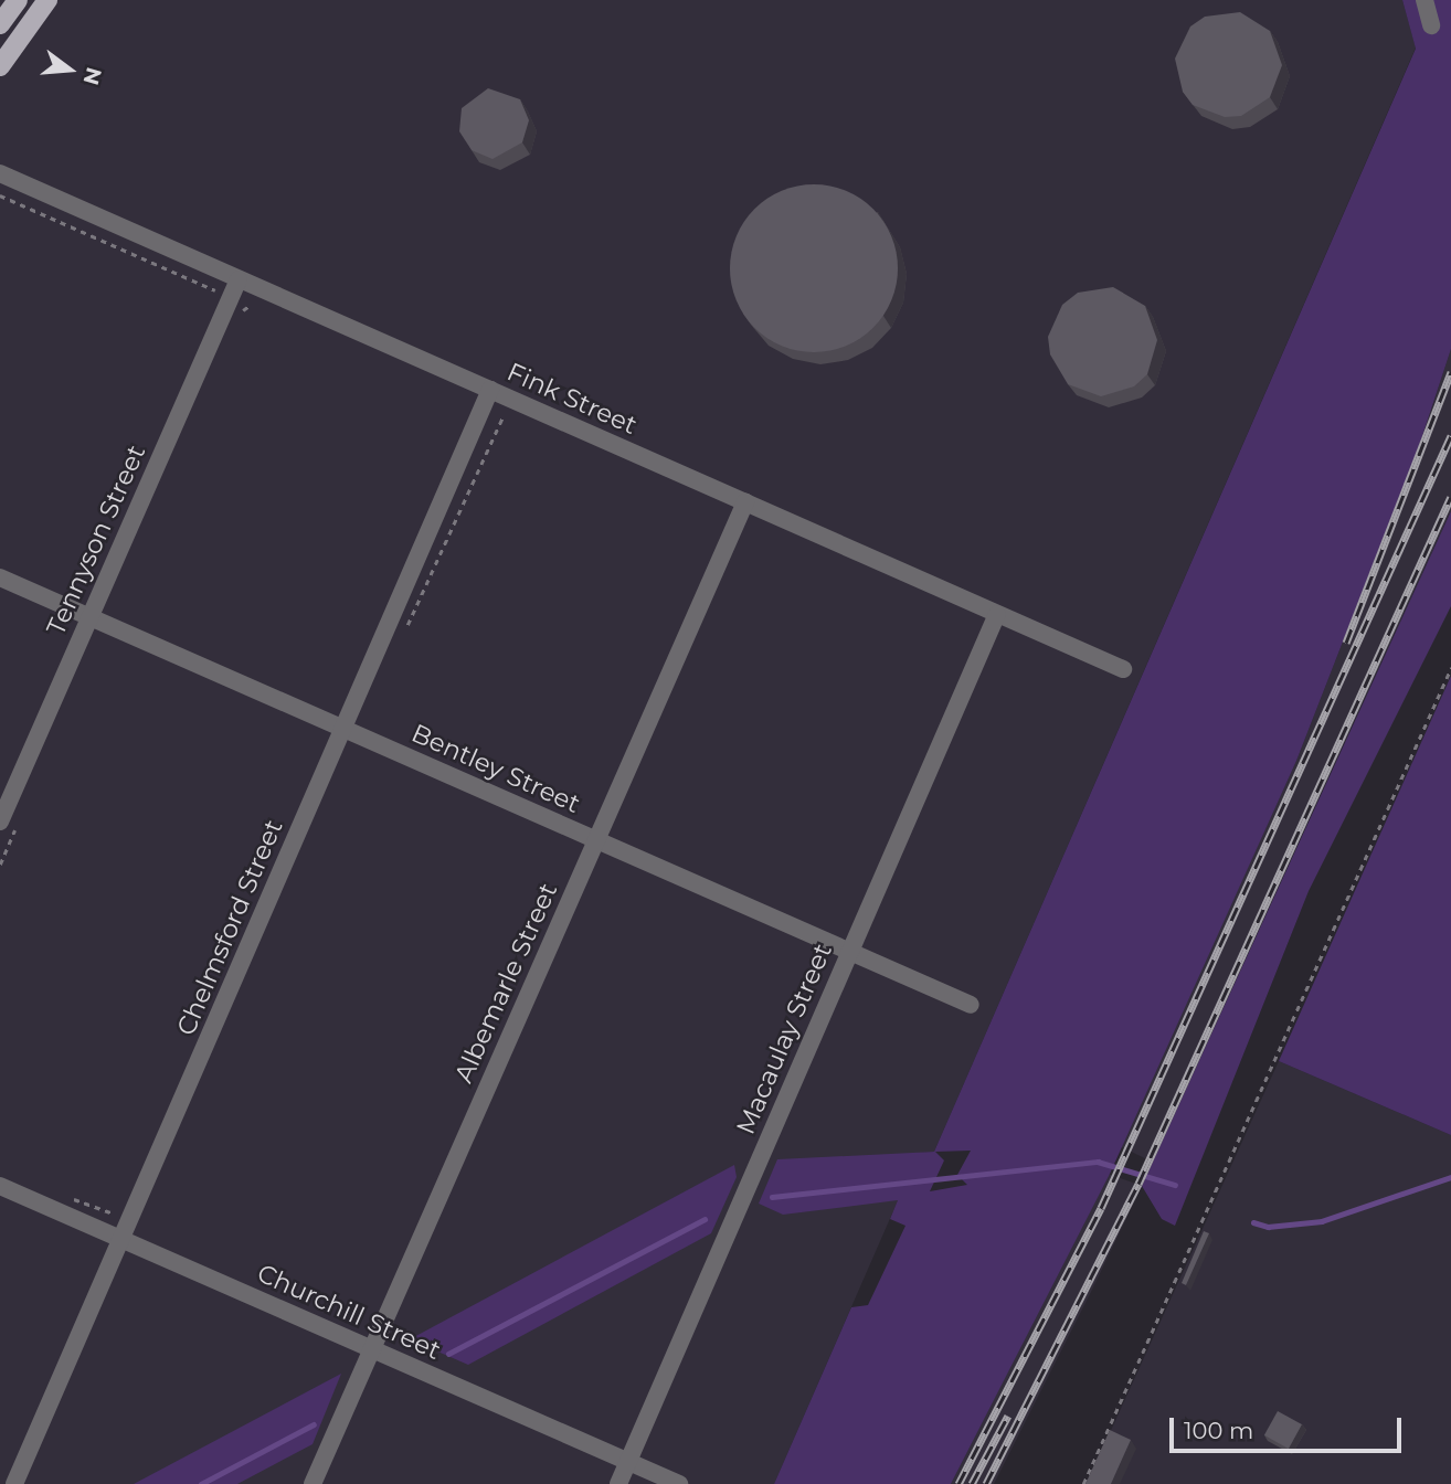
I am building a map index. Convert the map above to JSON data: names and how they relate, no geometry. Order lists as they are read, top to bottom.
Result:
{
  "streets": {
    "street": [
      "Fink Street",
      "Tennyson Street",
      "Bentley Street",
      "Chelmsford Street",
      "Albemarle Street",
      "Macaulay Street",
      "Churchill Street"
    ]
  },
  "crossings": [
    ["Fink Street", "Tennyson Street"],
    ["Fink Street", "Chelmsford Street"],
    ["Fink Street", "Albemarle Street"],
    ["Fink Street", "Macaulay Street"],
    ["Tennyson Street", "Bentley Street"],
    ["Bentley Street", "Chelmsford Street"],
    ["Bentley Street", "Albemarle Street"],
    ["Bentley Street", "Macaulay Street"],
    ["Chelmsford Street", "Churchill Street"],
    ["Albemarle Street", "Churchill Street"],
    ["Macaulay Street", "Churchill Street"]
  ],
  "scale_bar": "100 m",
  "north": "right"
}
